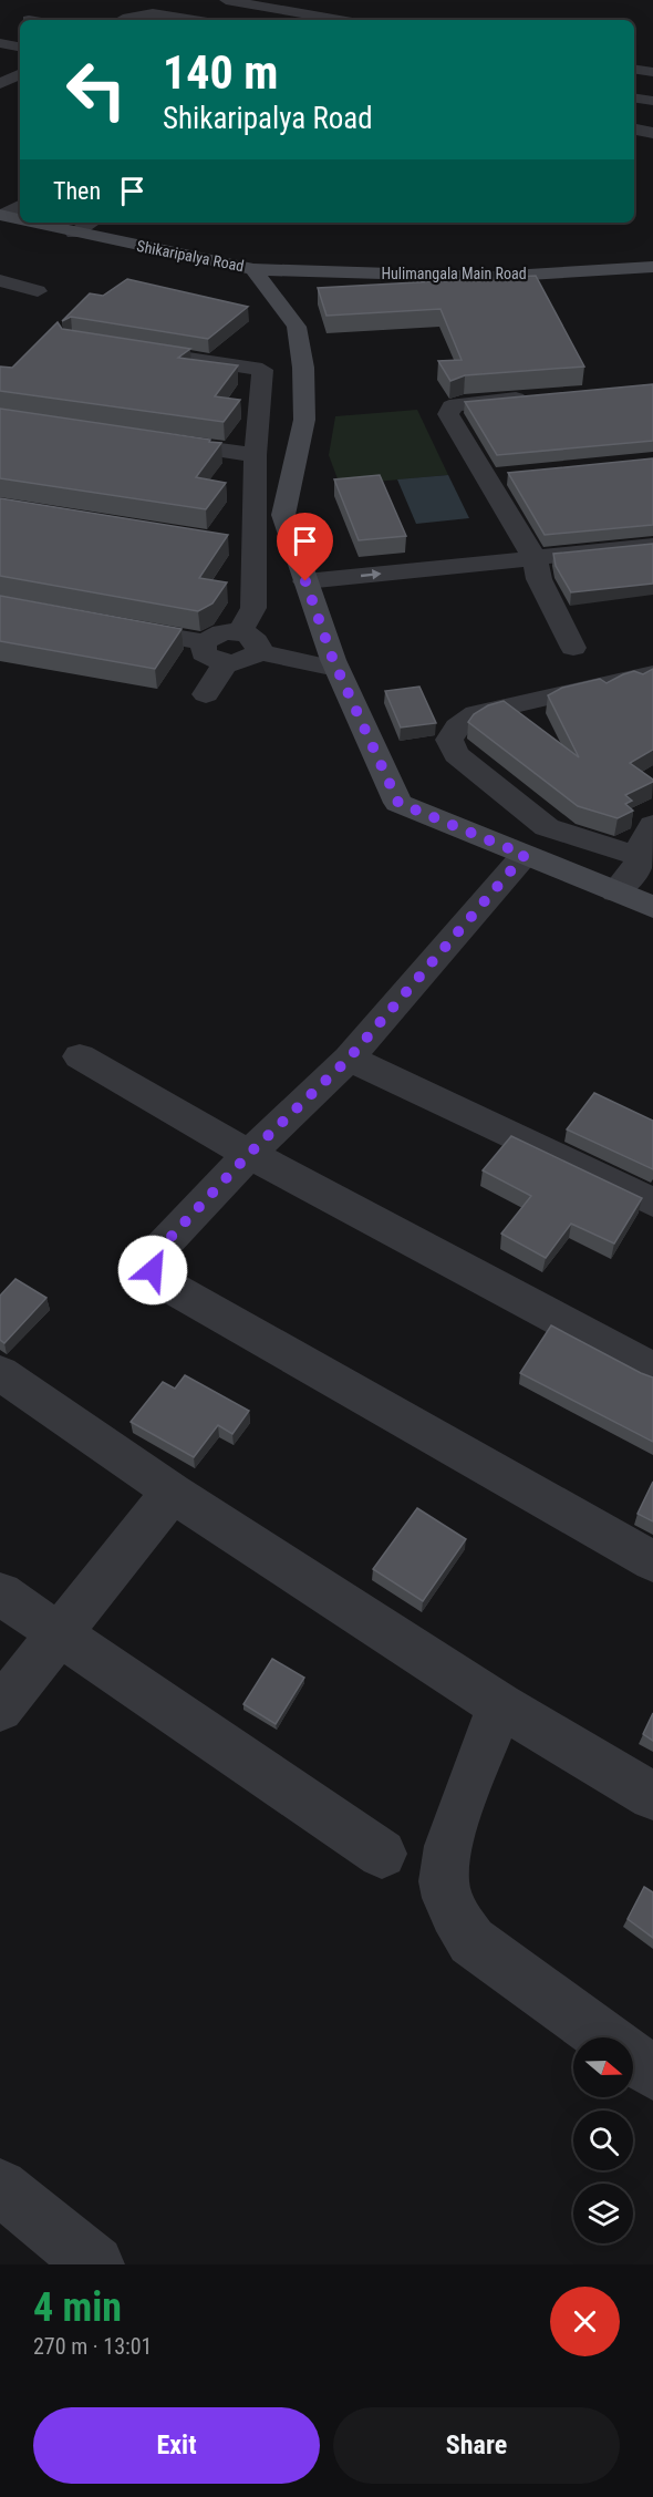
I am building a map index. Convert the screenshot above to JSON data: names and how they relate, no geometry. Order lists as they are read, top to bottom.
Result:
{
  "streets": {
    "street": ["Shikaripalya Road", "Hulimangala Main Road"]
  },
  "crossings": [
    ["Shikaripalya Road", "Hulimangala Main Road"]
  ],
  "north": "right",
  "page": {
    "turn": ["140 m", "Shikaripalya Road"],
    "then": "Then",
    "heading": ["4 min", "270 m · 13:01"],
    "buttons": ["Exit", "Share"]
  }
}
